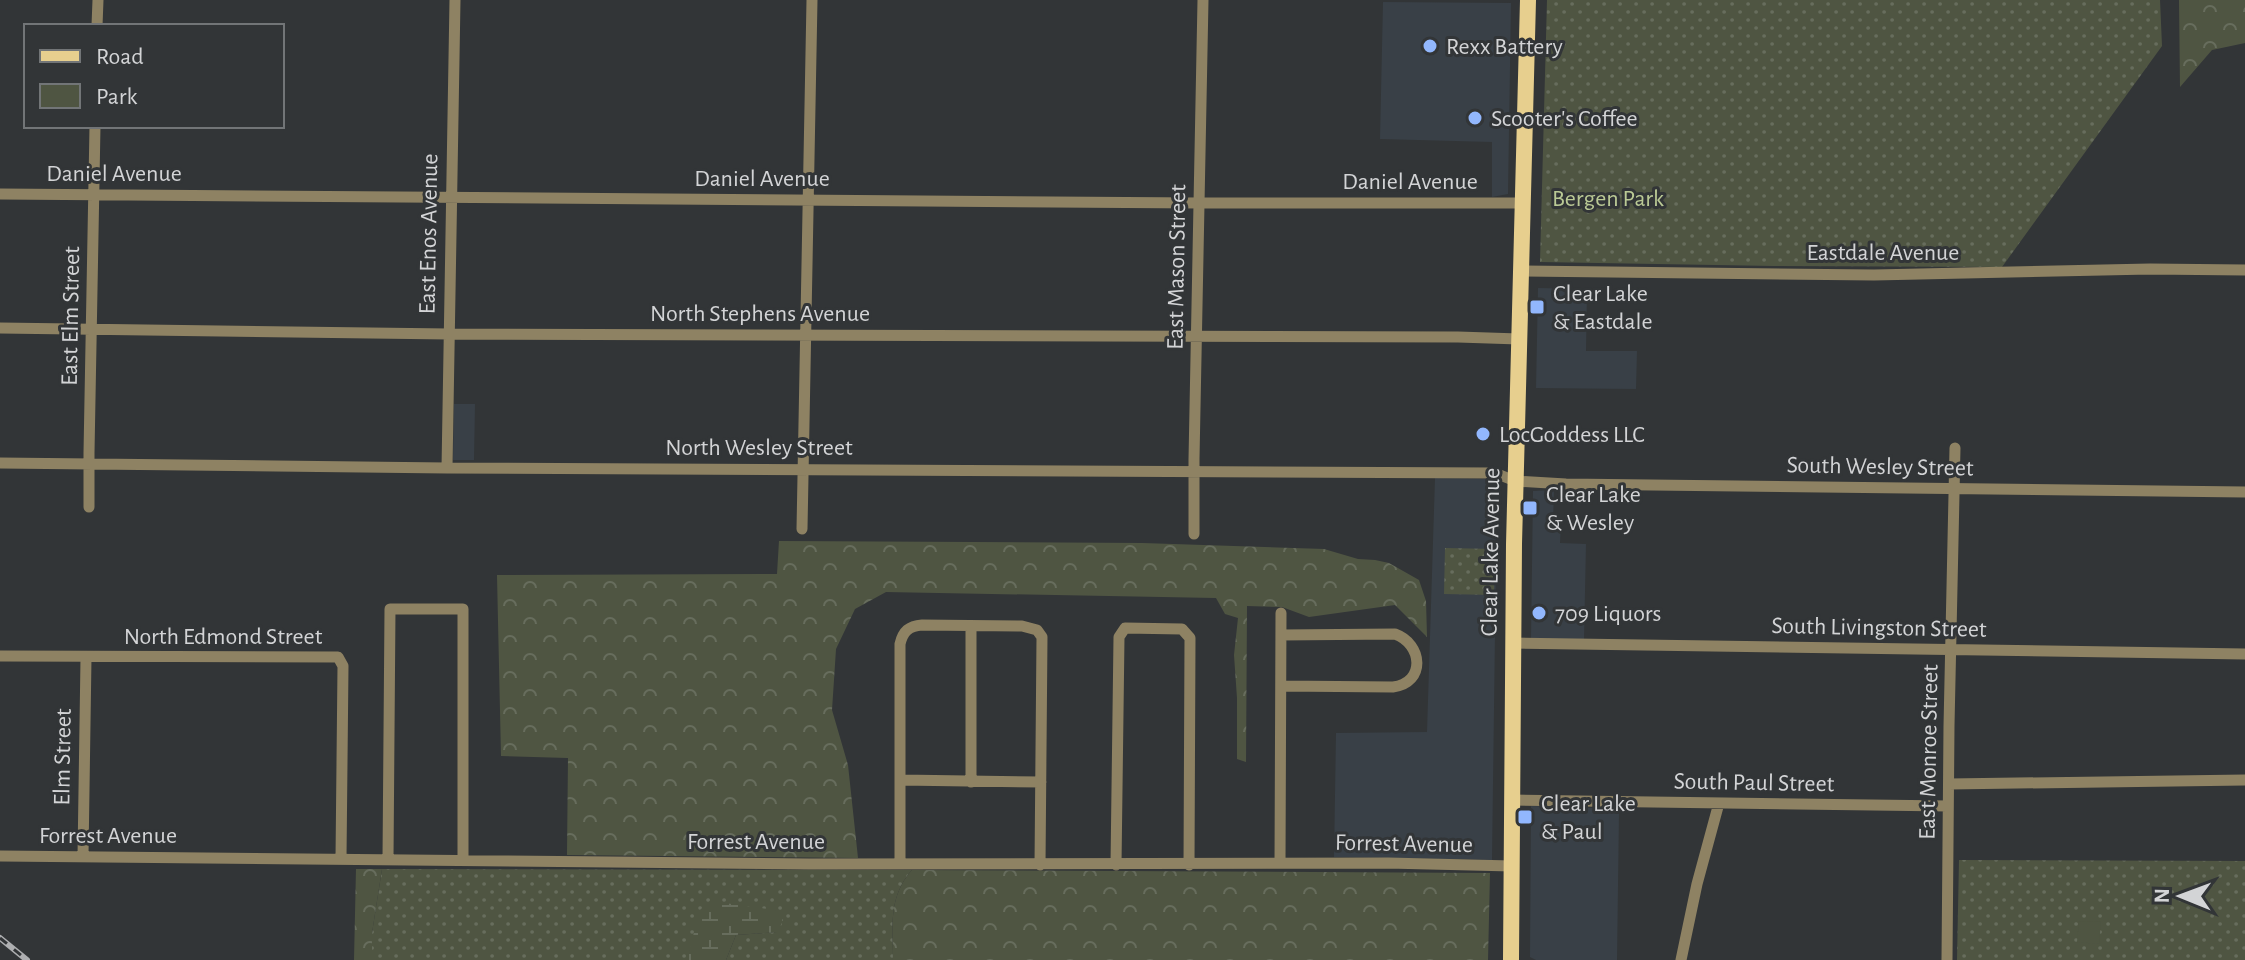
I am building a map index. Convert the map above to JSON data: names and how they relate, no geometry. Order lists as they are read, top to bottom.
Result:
{
  "streets": {
    "main road": ["Clear Lake Avenue"],
    "street": [
      "Daniel Avenue",
      "East Enos Avenue",
      "Eastdale Avenue",
      "East Mason Street",
      "North Stephens Avenue",
      "East Elm Street",
      "North Wesley Street",
      "South Wesley Street",
      "South Livingston Street",
      "North Edmond Street",
      "East Monroe Street",
      "Elm Street",
      "South Paul Street",
      "Forrest Avenue"
    ]
  },
  "crossings": [
    ["Daniel Avenue", "East Enos Avenue"],
    ["Daniel Avenue", "East Mason Street"],
    ["Daniel Avenue", "East Elm Street"],
    ["Daniel Avenue", "Clear Lake Avenue"],
    ["East Enos Avenue", "North Stephens Avenue"],
    ["East Enos Avenue", "North Wesley Street"],
    ["Eastdale Avenue", "Clear Lake Avenue"],
    ["East Mason Street", "North Stephens Avenue"],
    ["East Mason Street", "North Wesley Street"],
    ["North Stephens Avenue", "East Elm Street"],
    ["North Stephens Avenue", "Clear Lake Avenue"],
    ["East Elm Street", "North Wesley Street"],
    ["North Wesley Street", "South Wesley Street"],
    ["North Wesley Street", "Clear Lake Avenue"],
    ["South Wesley Street", "Clear Lake Avenue"],
    ["South Wesley Street", "East Monroe Street"],
    ["Clear Lake Avenue", "South Livingston Street"],
    ["Clear Lake Avenue", "South Paul Street"],
    ["Clear Lake Avenue", "Forrest Avenue"],
    ["South Livingston Street", "East Monroe Street"],
    ["North Edmond Street", "Elm Street"],
    ["North Edmond Street", "Forrest Avenue"],
    ["East Monroe Street", "South Paul Street"],
    ["Elm Street", "Forrest Avenue"]
  ],
  "parks": ["Bergen Park"],
  "places": {
    "other": [
      "Rexx Battery",
      "Scooter's Coffee",
      "LocGoddess LLC",
      "709 Liquors"
    ],
    "transit": ["Clear Lake & Eastdale", "Clear Lake & Wesley", "Clear Lake & Paul"]
  },
  "legend": ["Road", "Park"],
  "north": "left"
}
